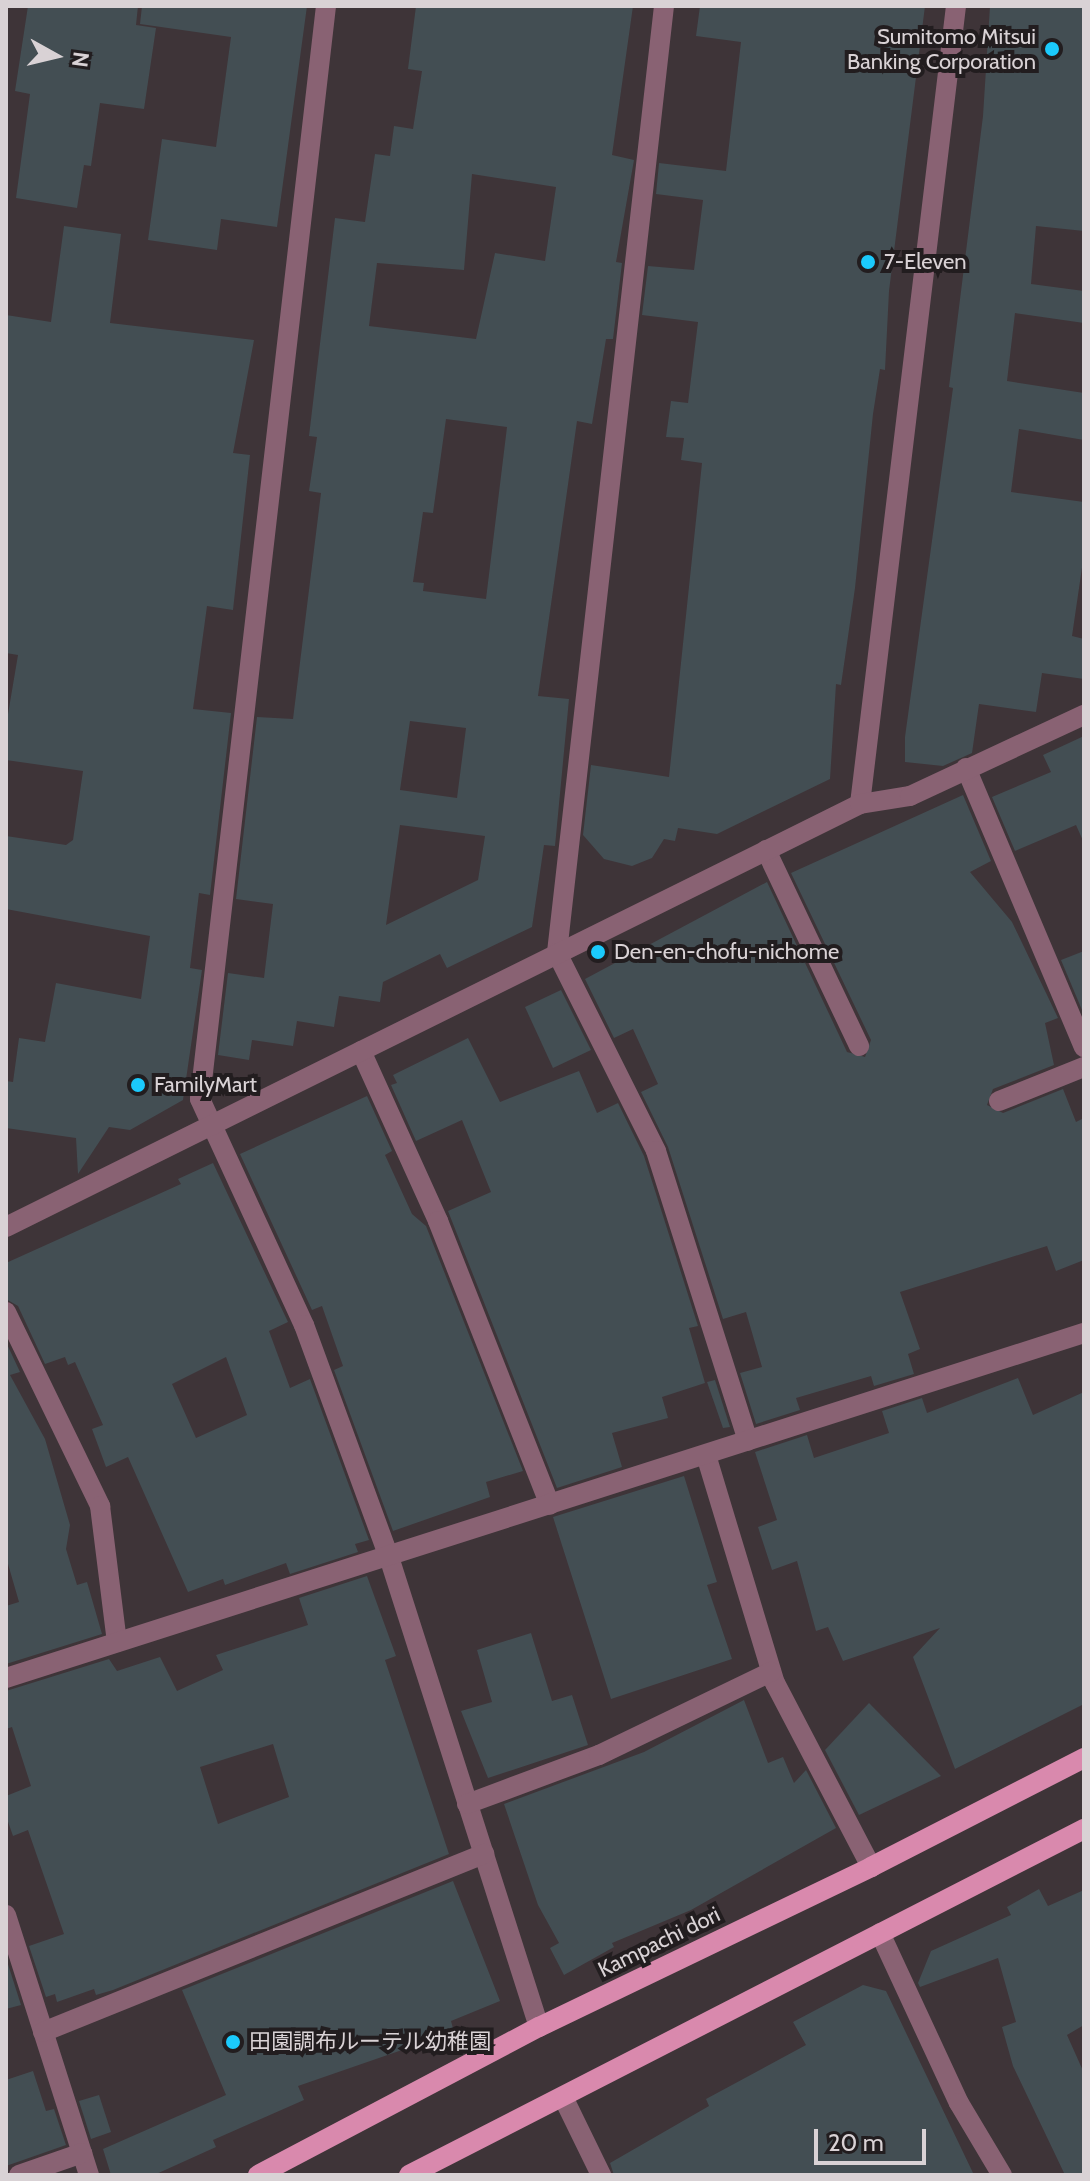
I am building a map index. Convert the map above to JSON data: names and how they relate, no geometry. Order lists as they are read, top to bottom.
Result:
{
  "streets": {
    "main road": ["Kampachi dori"]
  },
  "places": [
    "Sumitomo Mitsui Banking Corporation",
    "7-Eleven",
    "Den-en-chofu-nichome",
    "FamilyMart",
    "田園調布ルーテル幼稚園"
  ],
  "scale_bar": "20 m",
  "north": "right"
}
